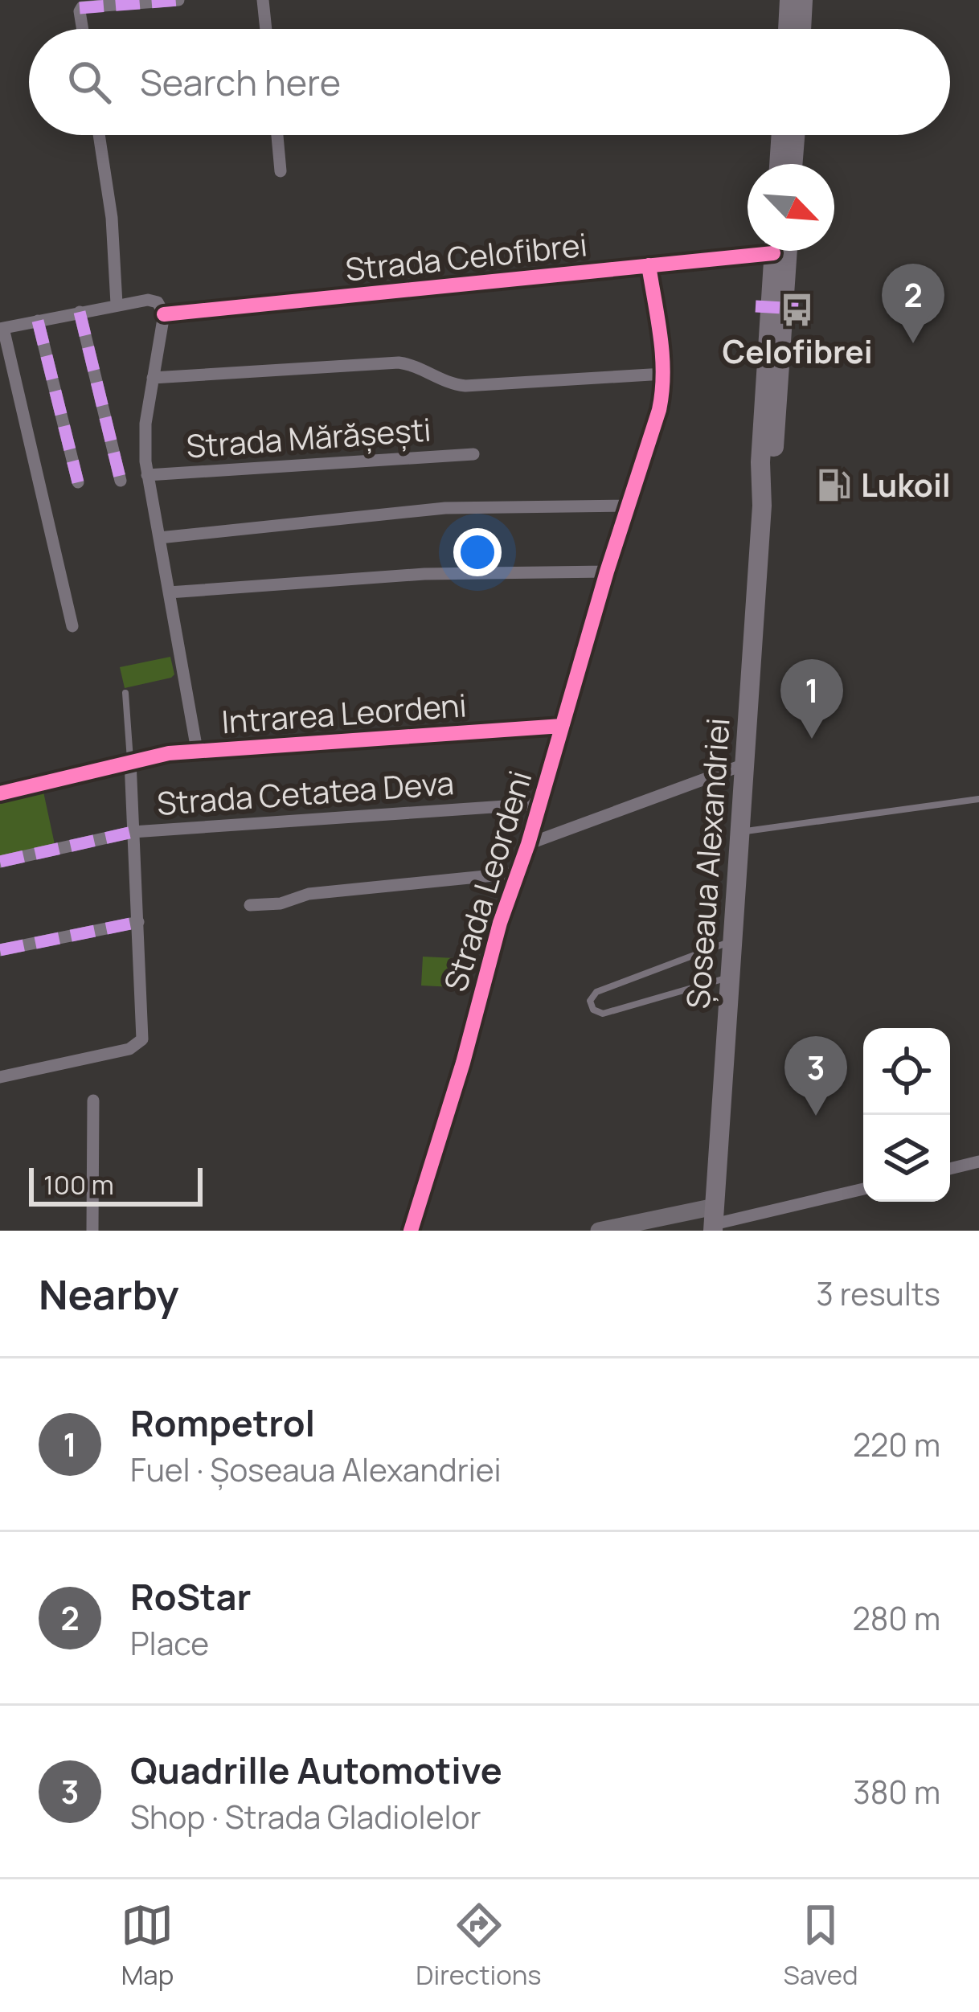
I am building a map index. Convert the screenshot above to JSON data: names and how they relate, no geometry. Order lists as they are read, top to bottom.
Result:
{
  "streets": {
    "main road": ["Șoseaua Alexandriei"],
    "street": [
      "Strada Celofibrei",
      "Strada Mărășești",
      "Intrarea Leordeni",
      "Strada Cetatea Deva",
      "Strada Leordeni"
    ]
  },
  "crossings": [
    ["Strada Celofibrei", "Strada Mărășești"],
    ["Strada Celofibrei", "Strada Leordeni"],
    ["Strada Mărășești", "Intrarea Leordeni"],
    ["Strada Mărășești", "Strada Leordeni"],
    ["Intrarea Leordeni", "Strada Leordeni"],
    ["Strada Cetatea Deva", "Strada Leordeni"]
  ],
  "places": {
    "bus stop": ["Celofibrei"],
    "fuel station": ["Lukoil"]
  },
  "scale_bar": "100 m",
  "north": "bottom right",
  "page": {
    "search": "Search here",
    "pins": ["2", "1", "3"],
    "scale": "100 m",
    "heading": ["Nearby", "3 results"],
    "list": [
      {
        "mark": "1",
        "name": "Rompetrol",
        "note": "Fuel · Șoseaua Alexandriei",
        "value": "220 m"
      },
      {
        "mark": "2",
        "name": "RoStar",
        "note": "Place",
        "value": "280 m"
      },
      {
        "mark": "3",
        "name": "Quadrille Automotive",
        "note": "Shop · Strada Gladiolelor",
        "value": "380 m"
      }
    ],
    "nav": ["Map", "Directions", "Saved"]
  }
}
